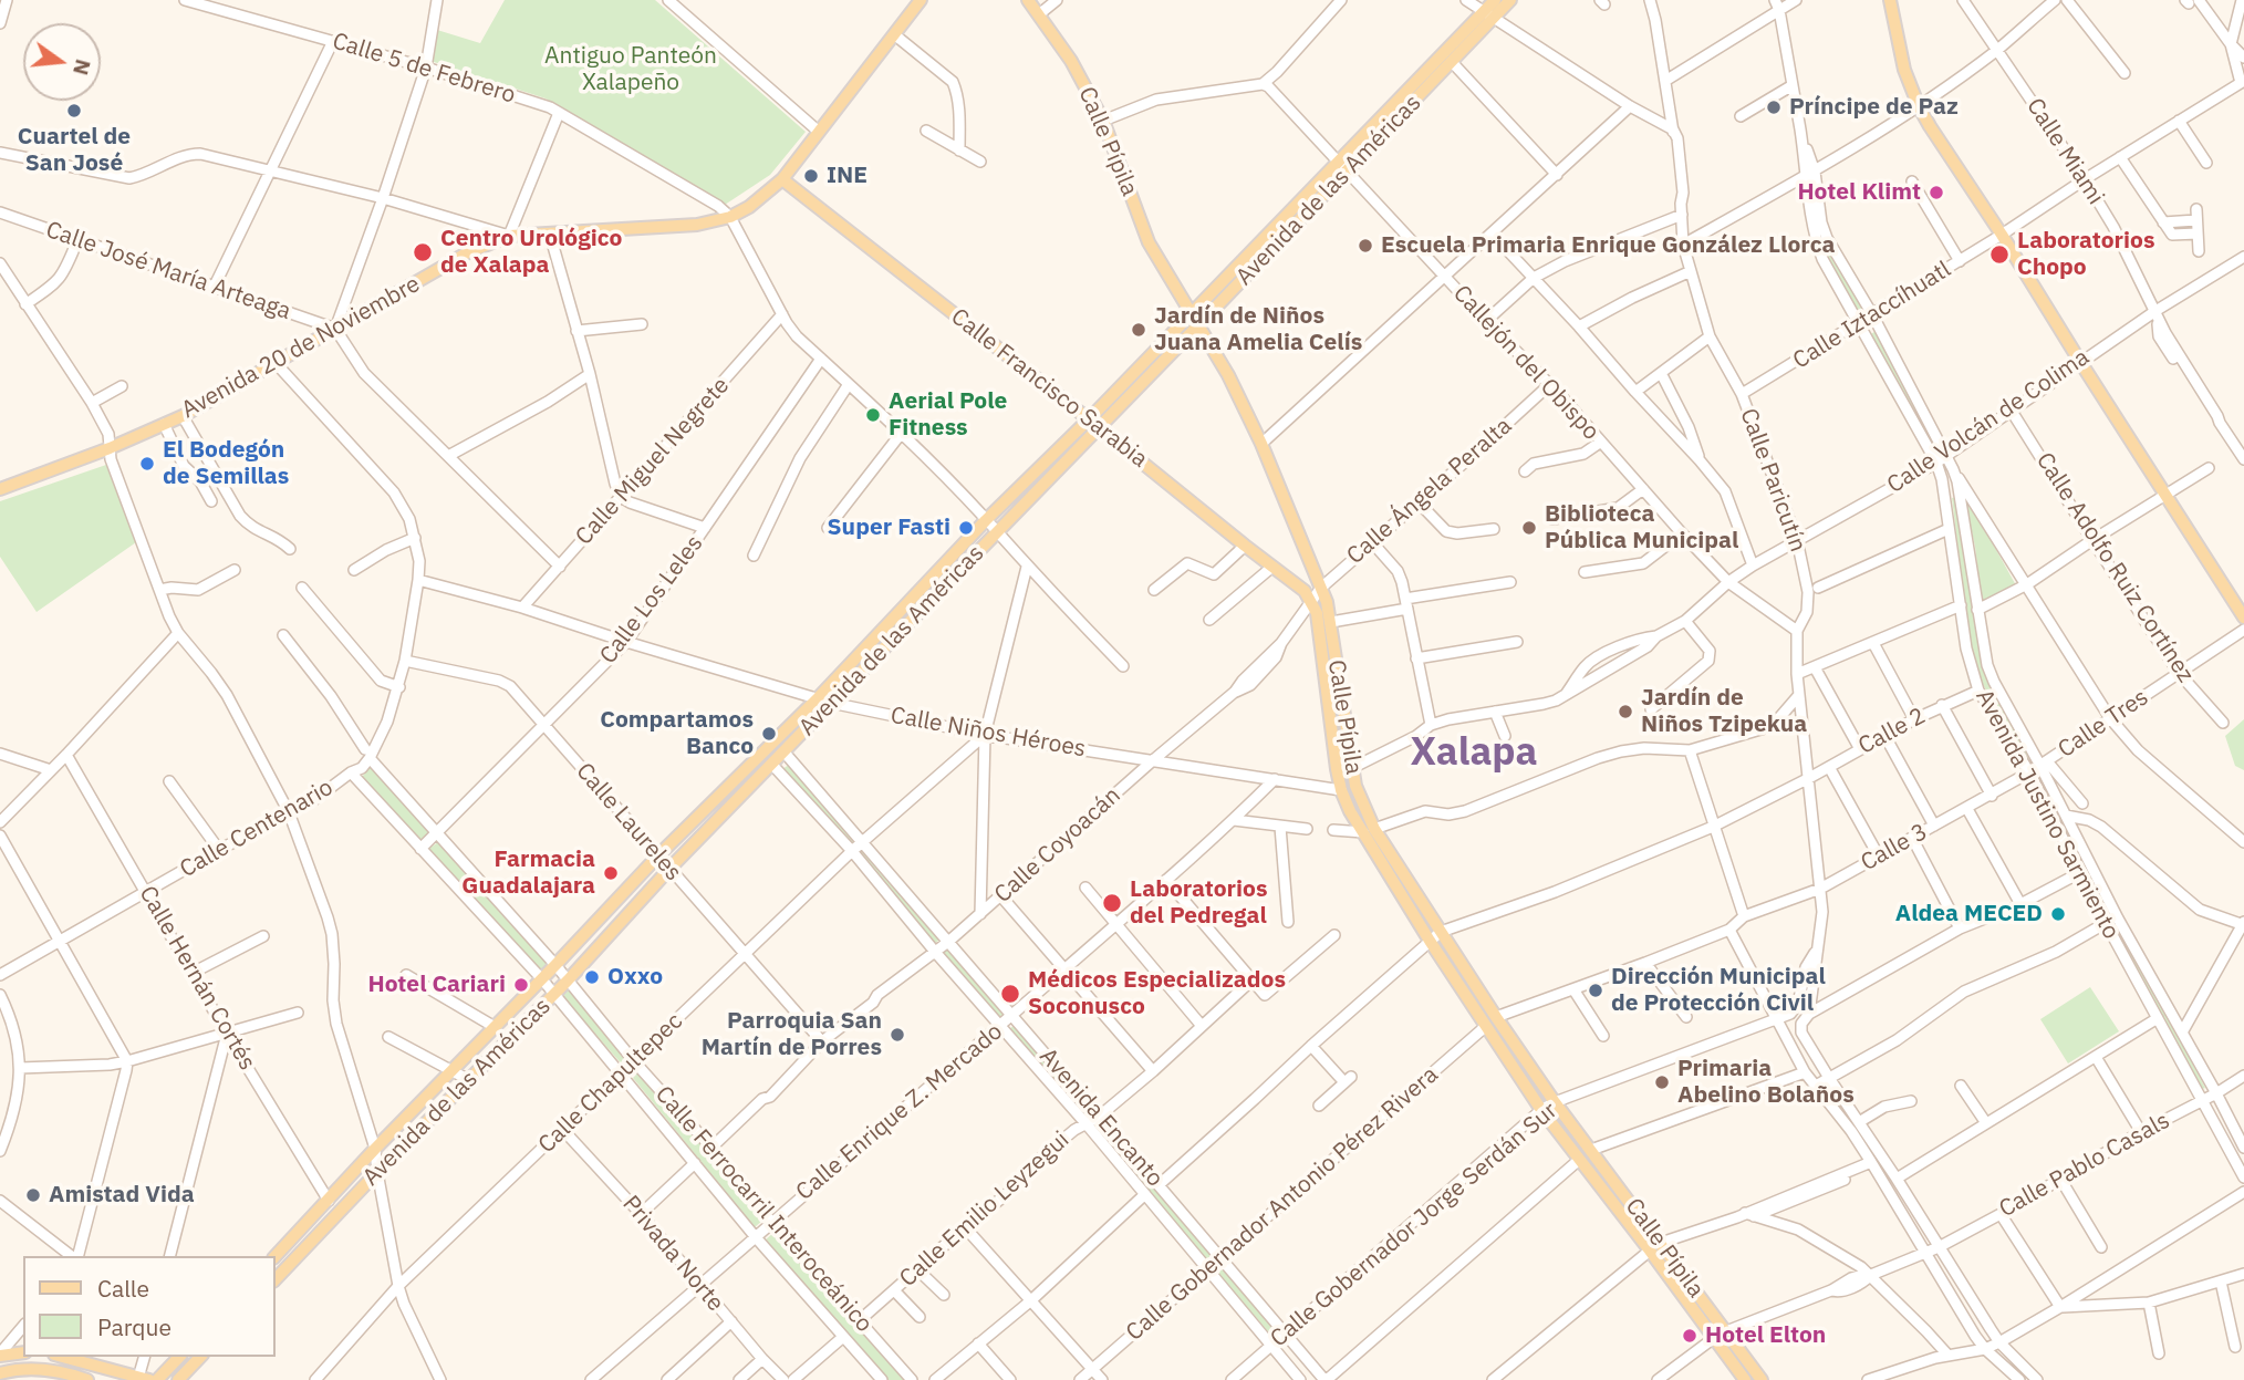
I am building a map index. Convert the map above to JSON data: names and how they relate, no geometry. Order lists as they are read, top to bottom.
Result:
{
  "streets": {
    "main road": [
      "Calle Pípila",
      "Avenida de las Américas",
      "Avenida 20 de Noviembre",
      "Calle Francisco Sarabia"
    ],
    "street": [
      "Calle 5 de Febrero",
      "Calle Miami",
      "Calle José María Arteaga",
      "Calle Iztaccíhuatl",
      "Callejón del Obispo",
      "Calle Volcán de Colima",
      "Calle Miguel Negrete",
      "Calle Paricutín",
      "Calle Ángela Peralta",
      "Calle Adolfo Ruiz Cortínez",
      "Calle Los Leles",
      "Calle Tres",
      "Calle 2",
      "Calle Niños Héroes",
      "Avenida Justino Sarmiento",
      "Calle Laureles",
      "Calle Centenario",
      "Calle Coyoacán",
      "Calle 3",
      "Calle Hernán Cortés",
      "Calle Chapultepec",
      "Calle Enrique Z. Mercado",
      "Avenida Encanto",
      "Calle Pablo Casals",
      "Calle Gobernador Antonio Pérez Rivera",
      "Calle Ferrocarril Interoceánico",
      "Calle Emilio Leyzegui",
      "Calle Gobernador Jorge Serdán Sur",
      "Privada Norte"
    ]
  },
  "crossings": [
    ["Calle 5 de Febrero", "Avenida 20 de Noviembre"],
    ["Calle Pípila", "Avenida de las Américas"],
    ["Calle Pípila", "Calle Francisco Sarabia"],
    ["Calle Pípila", "Calle Volcán de Colima"],
    ["Calle Pípila", "Calle Ángela Peralta"],
    ["Calle Pípila", "Calle 2"],
    ["Calle Pípila", "Calle Niños Héroes"],
    ["Calle Pípila", "Calle Coyoacán"],
    ["Calle Pípila", "Calle Pablo Casals"],
    ["Calle Pípila", "Calle Gobernador Antonio Pérez Rivera"],
    ["Calle Pípila", "Calle Gobernador Jorge Serdán Sur"],
    ["Calle Miami", "Calle Iztaccíhuatl"],
    ["Calle Miami", "Calle Volcán de Colima"],
    ["Avenida de las Américas", "Callejón del Obispo"],
    ["Avenida de las Américas", "Calle Francisco Sarabia"],
    ["Avenida de las Américas", "Calle Niños Héroes"],
    ["Avenida de las Américas", "Calle Laureles"],
    ["Avenida de las Américas", "Calle Hernán Cortés"],
    ["Avenida de las Américas", "Avenida Encanto"],
    ["Avenida de las Américas", "Calle Ferrocarril Interoceánico"],
    ["Calle José María Arteaga", "Avenida 20 de Noviembre"],
    ["Calle Iztaccíhuatl", "Calle Paricutín"],
    ["Calle Iztaccíhuatl", "Avenida Justino Sarmiento"],
    ["Avenida 20 de Noviembre", "Calle Francisco Sarabia"],
    ["Avenida 20 de Noviembre", "Calle Centenario"],
    ["Callejón del Obispo", "Calle Volcán de Colima"],
    ["Callejón del Obispo", "Calle Paricutín"],
    ["Callejón del Obispo", "Calle Ángela Peralta"],
    ["Calle Francisco Sarabia", "Calle Ángela Peralta"],
    ["Calle Francisco Sarabia", "Calle Coyoacán"],
    ["Calle Volcán de Colima", "Calle Paricutín"],
    ["Calle Volcán de Colima", "Calle Adolfo Ruiz Cortínez"],
    ["Calle Volcán de Colima", "Avenida Justino Sarmiento"],
    ["Calle Miguel Negrete", "Calle Niños Héroes"],
    ["Calle Paricutín", "Calle 2"],
    ["Calle Paricutín", "Calle 3"],
    ["Calle Paricutín", "Calle Gobernador Jorge Serdán Sur"],
    ["Calle Ángela Peralta", "Calle Coyoacán"],
    ["Calle Adolfo Ruiz Cortínez", "Calle Tres"],
    ["Calle Los Leles", "Calle Niños Héroes"],
    ["Calle Los Leles", "Calle Laureles"],
    ["Calle Los Leles", "Calle Ferrocarril Interoceánico"],
    ["Calle Tres", "Avenida Justino Sarmiento"],
    ["Calle Tres", "Calle 3"],
    ["Calle 2", "Avenida Justino Sarmiento"],
    ["Calle 2", "Avenida Encanto"],
    ["Calle Niños Héroes", "Calle Centenario"],
    ["Calle Niños Héroes", "Calle Coyoacán"],
    ["Calle Niños Héroes", "Calle Chapultepec"],
    ["Calle Niños Héroes", "Calle Enrique Z. Mercado"],
    ["Avenida Justino Sarmiento", "Calle 3"],
    ["Avenida Justino Sarmiento", "Calle Pablo Casals"],
    ["Calle Laureles", "Calle Centenario"],
    ["Calle Laureles", "Calle Coyoacán"],
    ["Calle Laureles", "Calle Chapultepec"],
    ["Calle Centenario", "Calle Hernán Cortés"],
    ["Calle Centenario", "Calle Ferrocarril Interoceánico"],
    ["Calle Coyoacán", "Avenida Encanto"],
    ["Calle Coyoacán", "Calle Ferrocarril Interoceánico"],
    ["Calle Chapultepec", "Avenida Encanto"],
    ["Calle Chapultepec", "Calle Ferrocarril Interoceánico"],
    ["Calle Chapultepec", "Privada Norte"],
    ["Calle Enrique Z. Mercado", "Avenida Encanto"],
    ["Calle Enrique Z. Mercado", "Calle Ferrocarril Interoceánico"],
    ["Calle Enrique Z. Mercado", "Privada Norte"],
    ["Avenida Encanto", "Calle Gobernador Antonio Pérez Rivera"],
    ["Avenida Encanto", "Calle Emilio Leyzegui"],
    ["Avenida Encanto", "Calle Gobernador Jorge Serdán Sur"],
    ["Calle Ferrocarril Interoceánico", "Calle Emilio Leyzegui"]
  ],
  "districts": ["Xalapa"],
  "parks": ["Antiguo Panteón Xalapeño"],
  "places": [
    "Príncipe de Paz",
    "Cuartel de San José",
    "INE",
    "Hotel Klimt",
    "Escuela Primaria Enrique González Llorca",
    "Centro Urológico de Xalapa",
    "Laboratorios Chopo",
    "Jardín de Niños Juana Amelia Celís",
    "Aerial Pole Fitness",
    "El Bodegón de Semillas",
    "Super Fasti",
    "Biblioteca Pública Municipal",
    "Jardín de Niños Tzipekua",
    "Compartamos Banco",
    "Farmacia Guadalajara",
    "Laboratorios del Pedregal",
    "Aldea MECED",
    "Oxxo",
    "Hotel Cariari",
    "Dirección Municipal de Protección Civil",
    "Médicos Especializados Soconusco",
    "Parroquia San Martín de Porres",
    "Primaria Abelino Bolaños",
    "Amistad Vida",
    "Hotel Elton"
  ],
  "legend": ["Calle", "Parque"],
  "north": "right"
}
